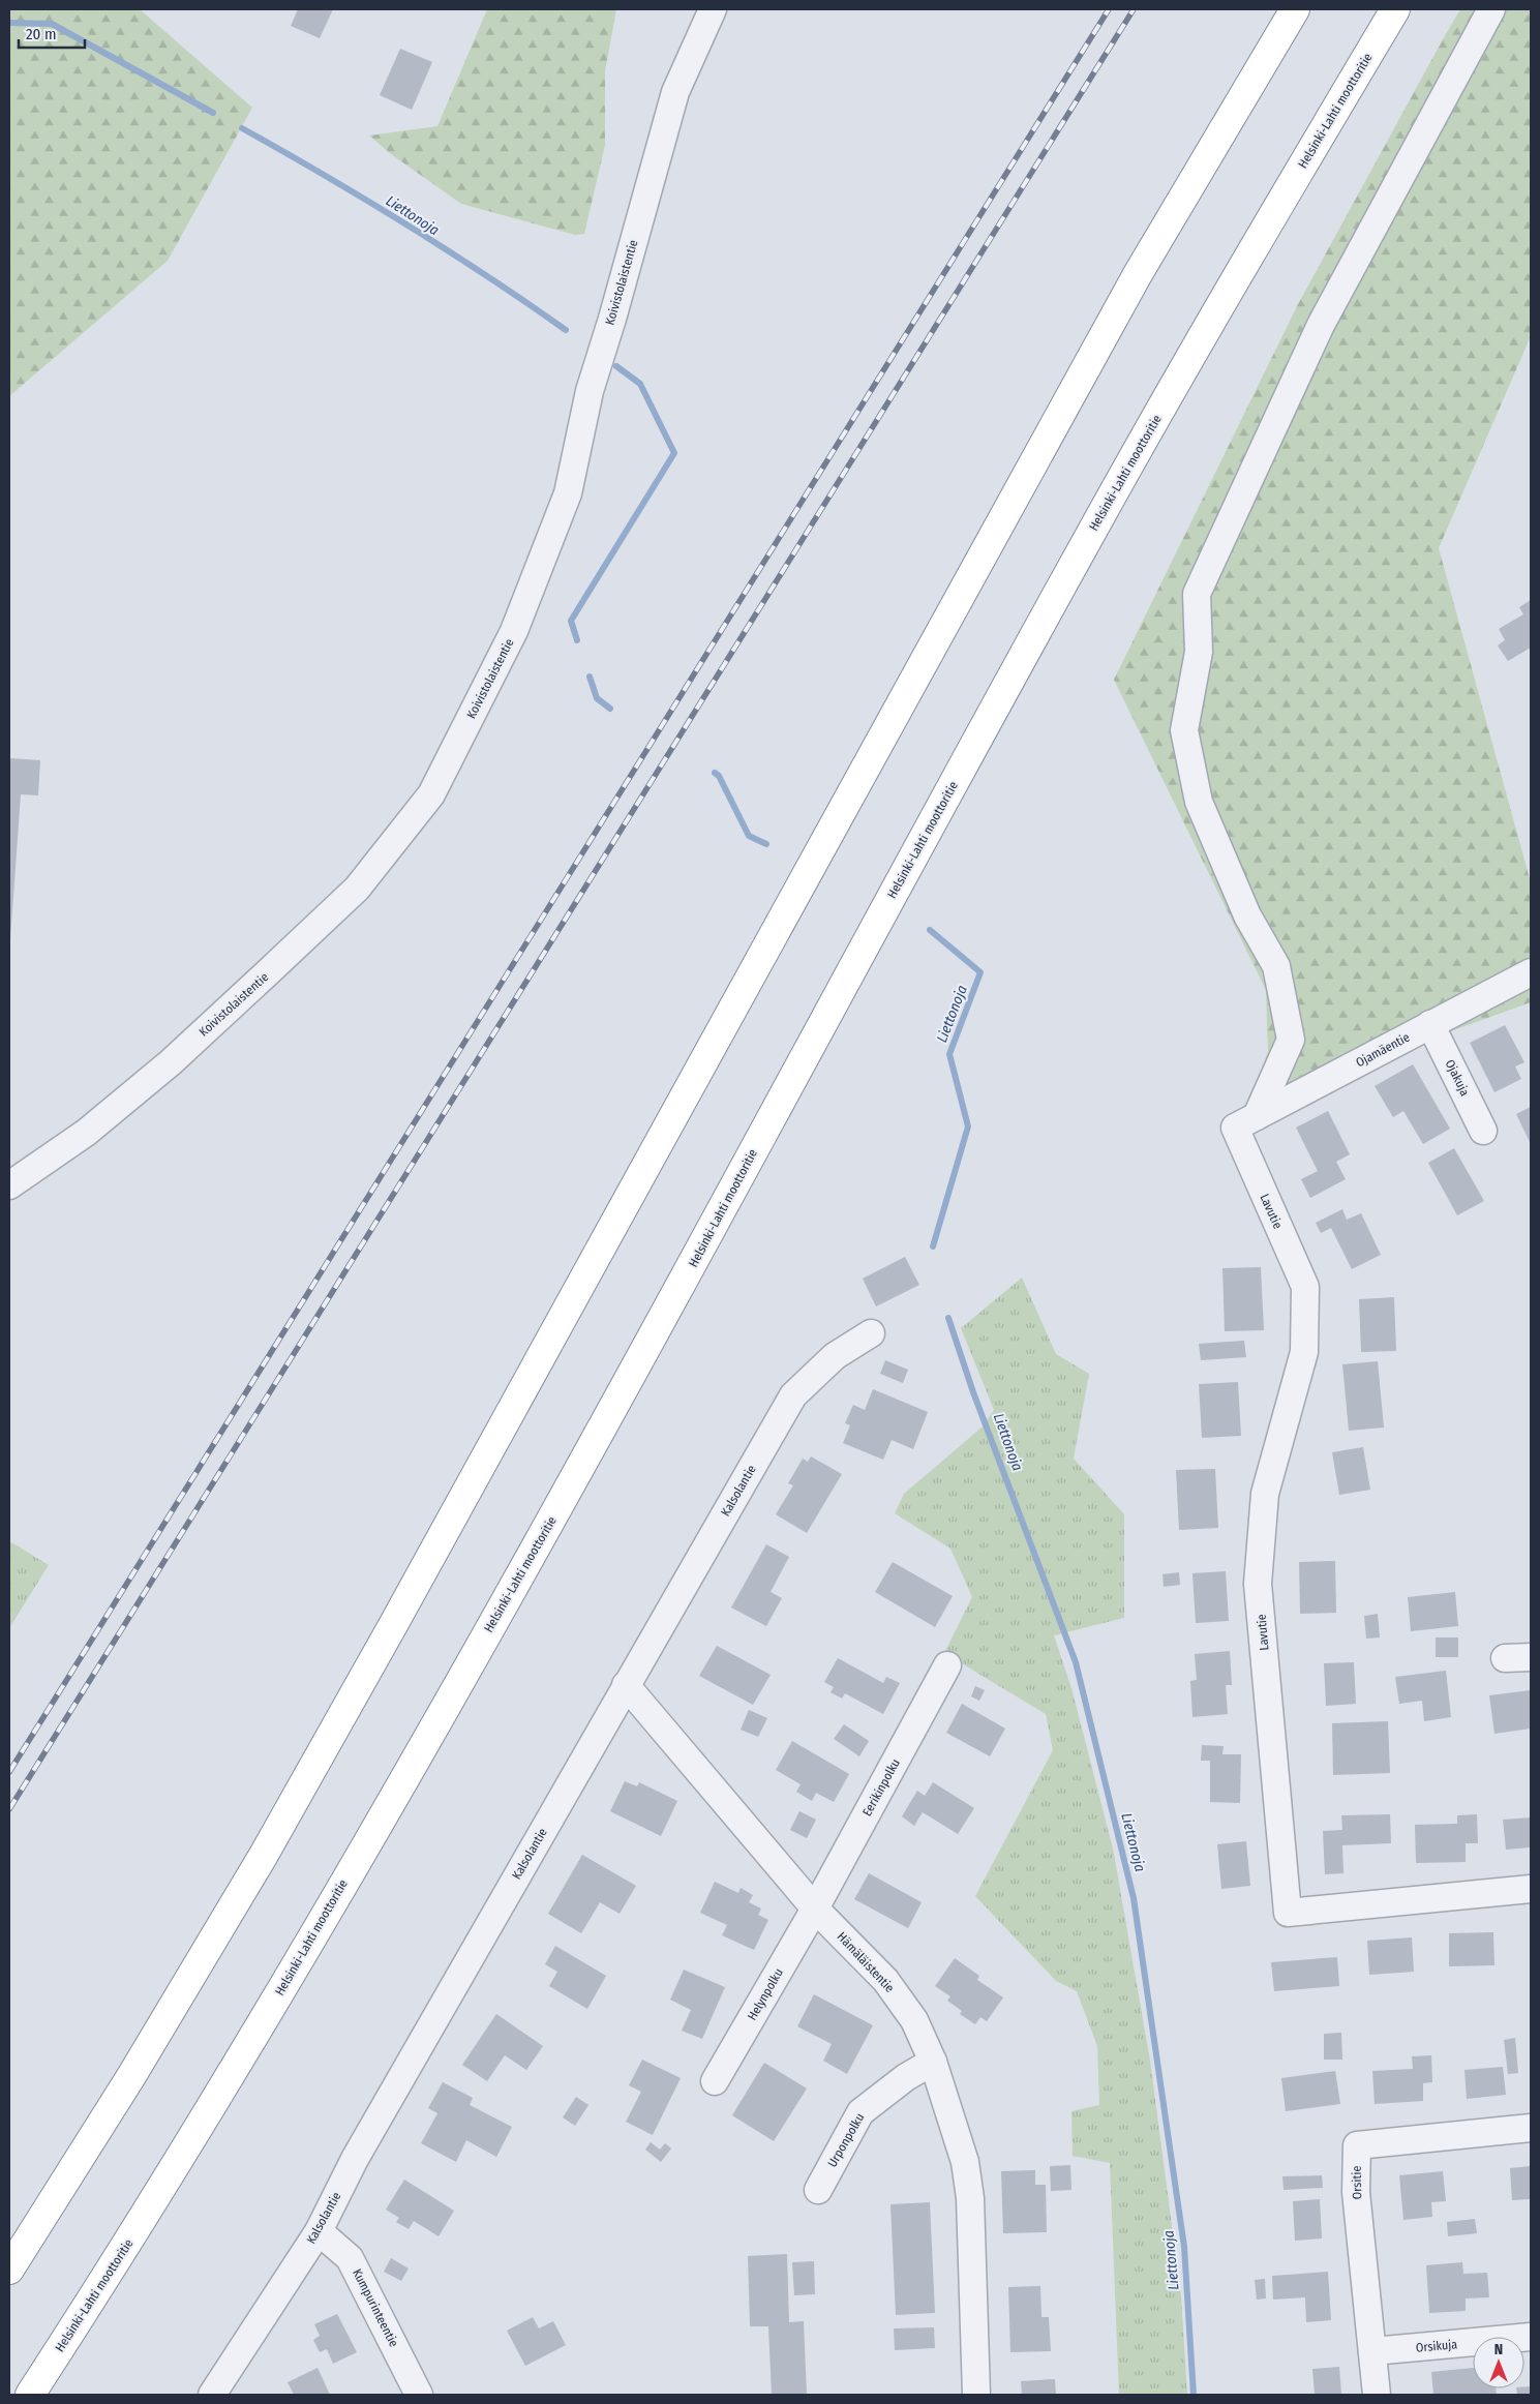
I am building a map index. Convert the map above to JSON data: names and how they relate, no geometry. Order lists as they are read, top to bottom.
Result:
{
  "streets": {
    "highway": ["Helsinki-Lahti moottoritie"],
    "street": [
      "Koivistolaistentie",
      "Ojamäentie",
      "Ojakuja",
      "Lavutie",
      "Kalsolantie",
      "Eerikinpolku",
      "Hämäläistentie",
      "Helynpolku",
      "Urponpolku",
      "Orsitie",
      "Kumpurinteentie",
      "Orsikuja"
    ]
  },
  "crossings": [
    ["Ojamäentie", "Ojakuja"],
    ["Ojamäentie", "Lavutie"],
    ["Kalsolantie", "Hämäläistentie"],
    ["Kalsolantie", "Kumpurinteentie"],
    ["Eerikinpolku", "Hämäläistentie"],
    ["Eerikinpolku", "Helynpolku"],
    ["Hämäläistentie", "Helynpolku"],
    ["Hämäläistentie", "Urponpolku"],
    ["Orsitie", "Orsikuja"]
  ],
  "water": ["Liettonoja"],
  "scale_bar": "20 m",
  "north": "top"
}
